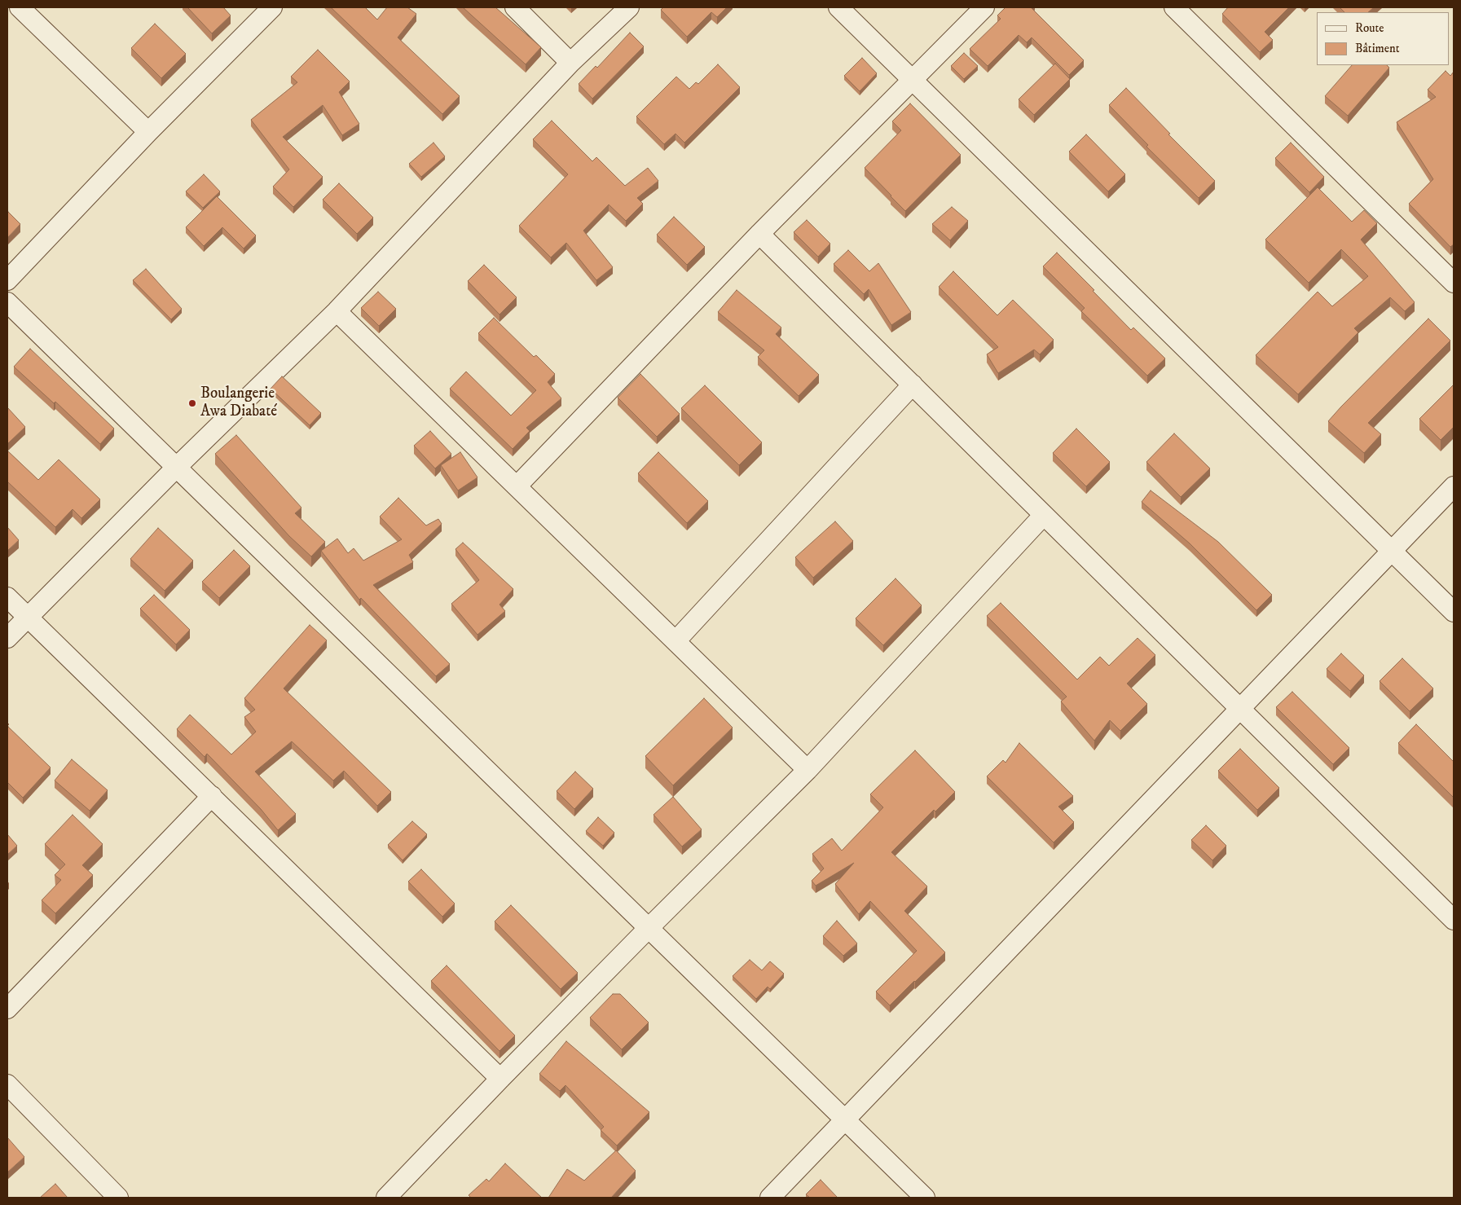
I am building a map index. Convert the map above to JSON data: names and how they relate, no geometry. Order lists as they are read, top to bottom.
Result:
{
  "places": ["Boulangerie Awa Diabaté"],
  "legend": ["Route", "Bâtiment"]
}
